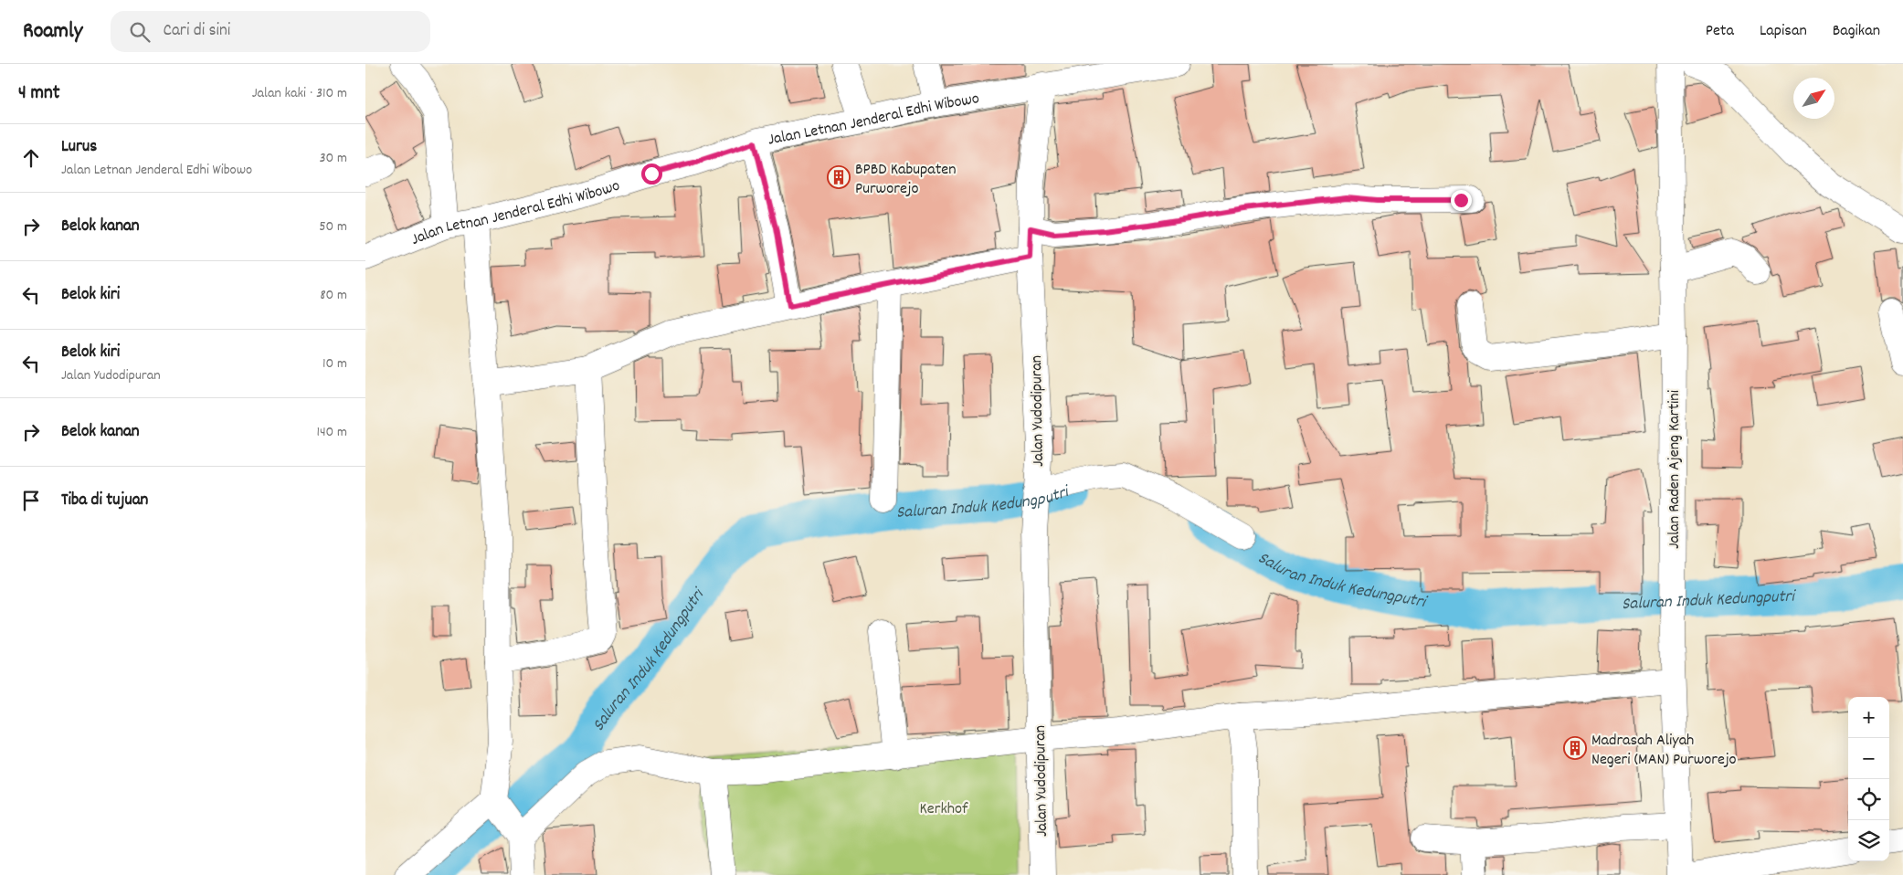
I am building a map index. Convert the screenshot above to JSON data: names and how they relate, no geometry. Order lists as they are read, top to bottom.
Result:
{
  "streets": {
    "street": ["Jalan Letnan Jenderal Edhi Wibowo", "Jalan Yudodipuran", "Jalan Raden Ajeng Kartini"]
  },
  "crossings": [
    ["Jalan Letnan Jenderal Edhi Wibowo", "Jalan Yudodipuran"]
  ],
  "water": ["Saluran Induk Kedungputri"],
  "parks": ["Kerkhof"],
  "places": {
    "building": ["BPBD Kabupaten Purworejo", "Madrasah Aliyah Negeri (MAN) Purworejo"]
  },
  "north": "top right",
  "page": {
    "header": "Roamly",
    "search": "Cari di sini",
    "nav": ["Peta", "Lapisan", "Bagikan"],
    "heading": ["4 mnt", "Jalan kaki · 310 m"],
    "list": [
      ["Lurus", "Jalan Letnan Jenderal Edhi Wibowo", "30 m"],
      ["Belok kanan", "50 m"],
      ["Belok kiri", "80 m"],
      ["Belok kiri", "Jalan Yudodipuran", "10 m"],
      ["Belok kanan", "140 m"],
      "Tiba di tujuan"
    ],
    "map_buttons": ["+", "−"]
  }
}
